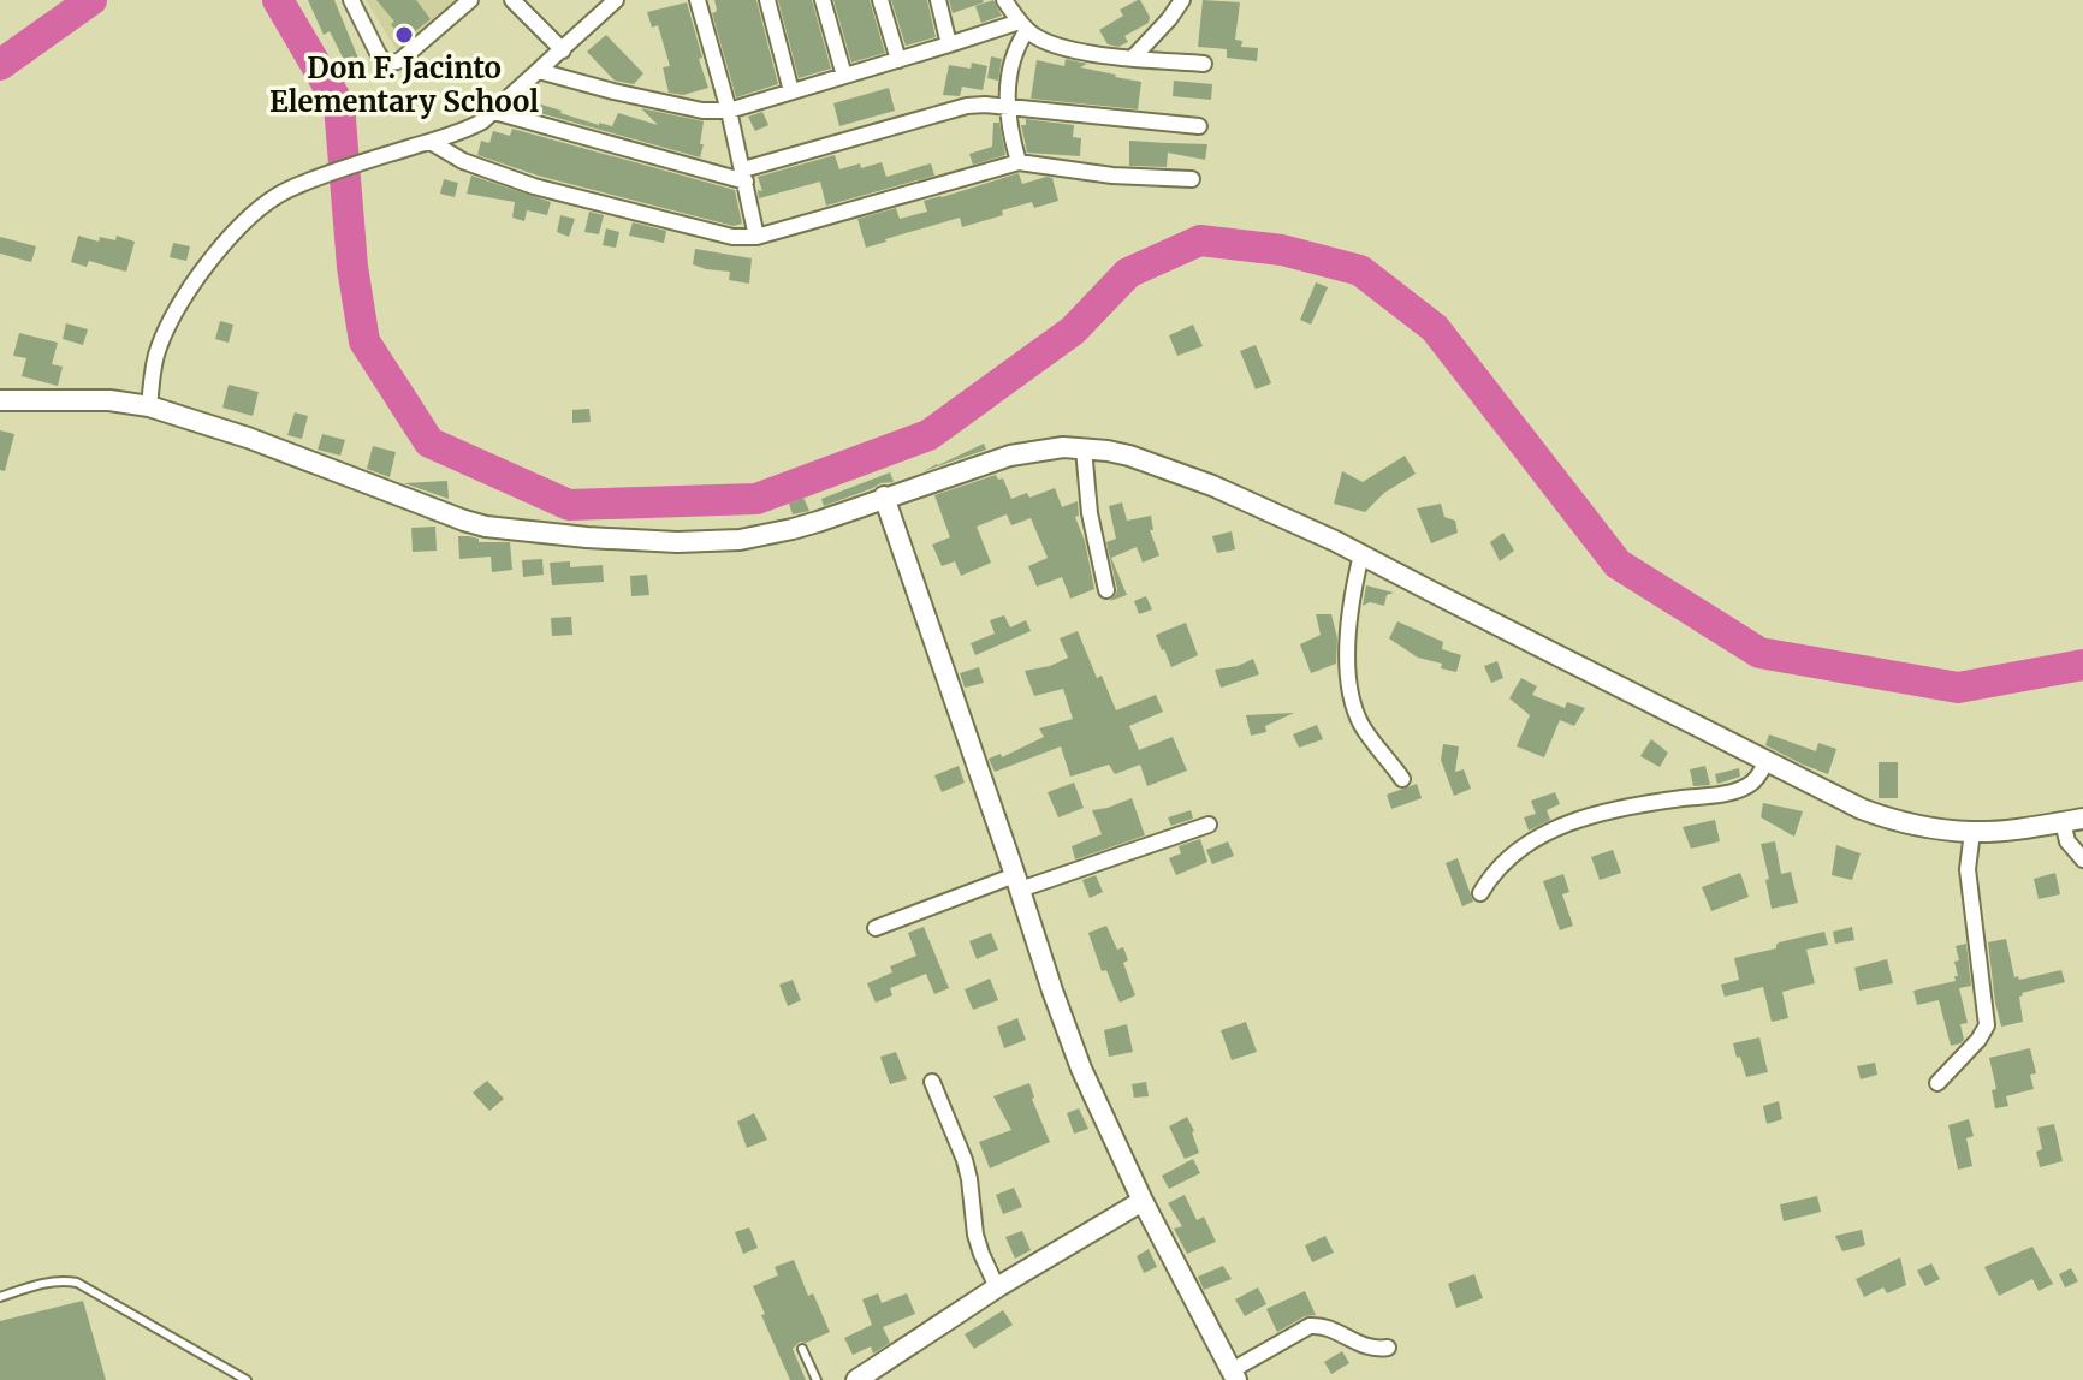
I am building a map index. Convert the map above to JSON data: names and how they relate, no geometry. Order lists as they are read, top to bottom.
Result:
{
  "places": ["Don F. Jacinto Elementary School"]
}
